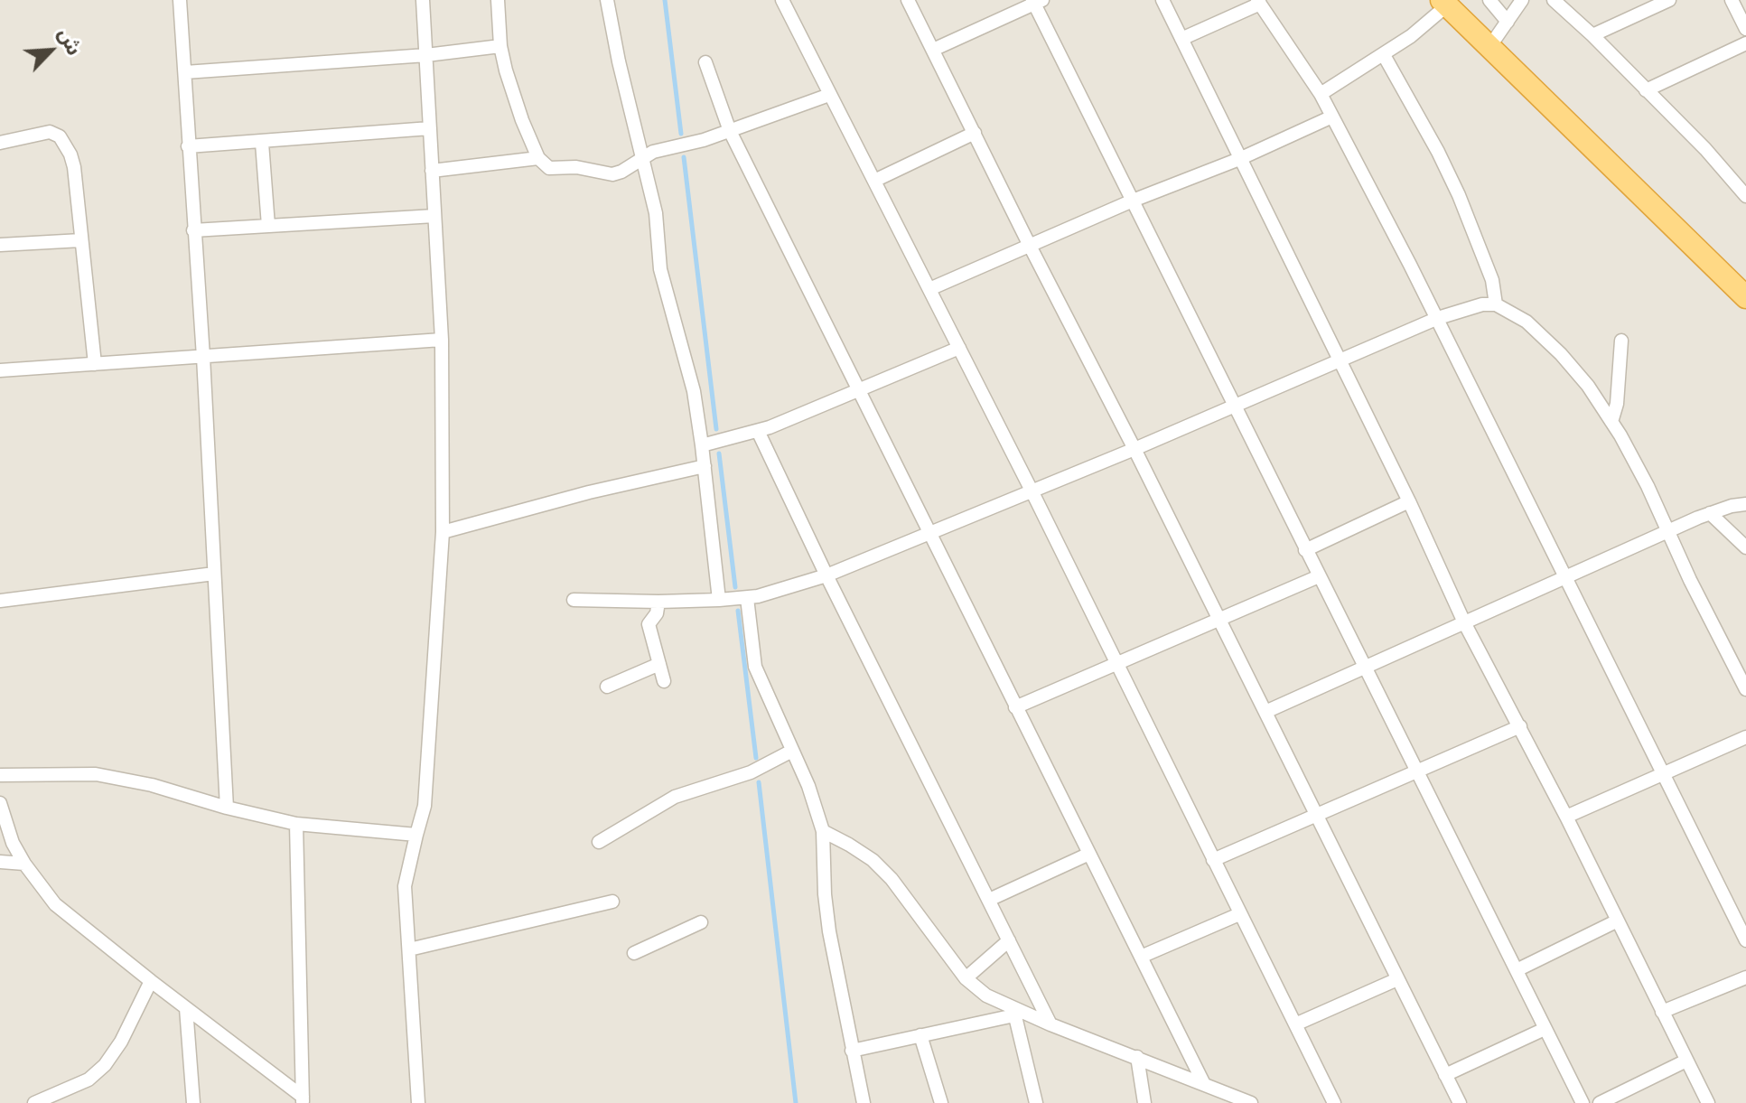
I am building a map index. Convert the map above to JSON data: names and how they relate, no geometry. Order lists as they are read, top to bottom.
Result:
{
  "north": "top right"
}
